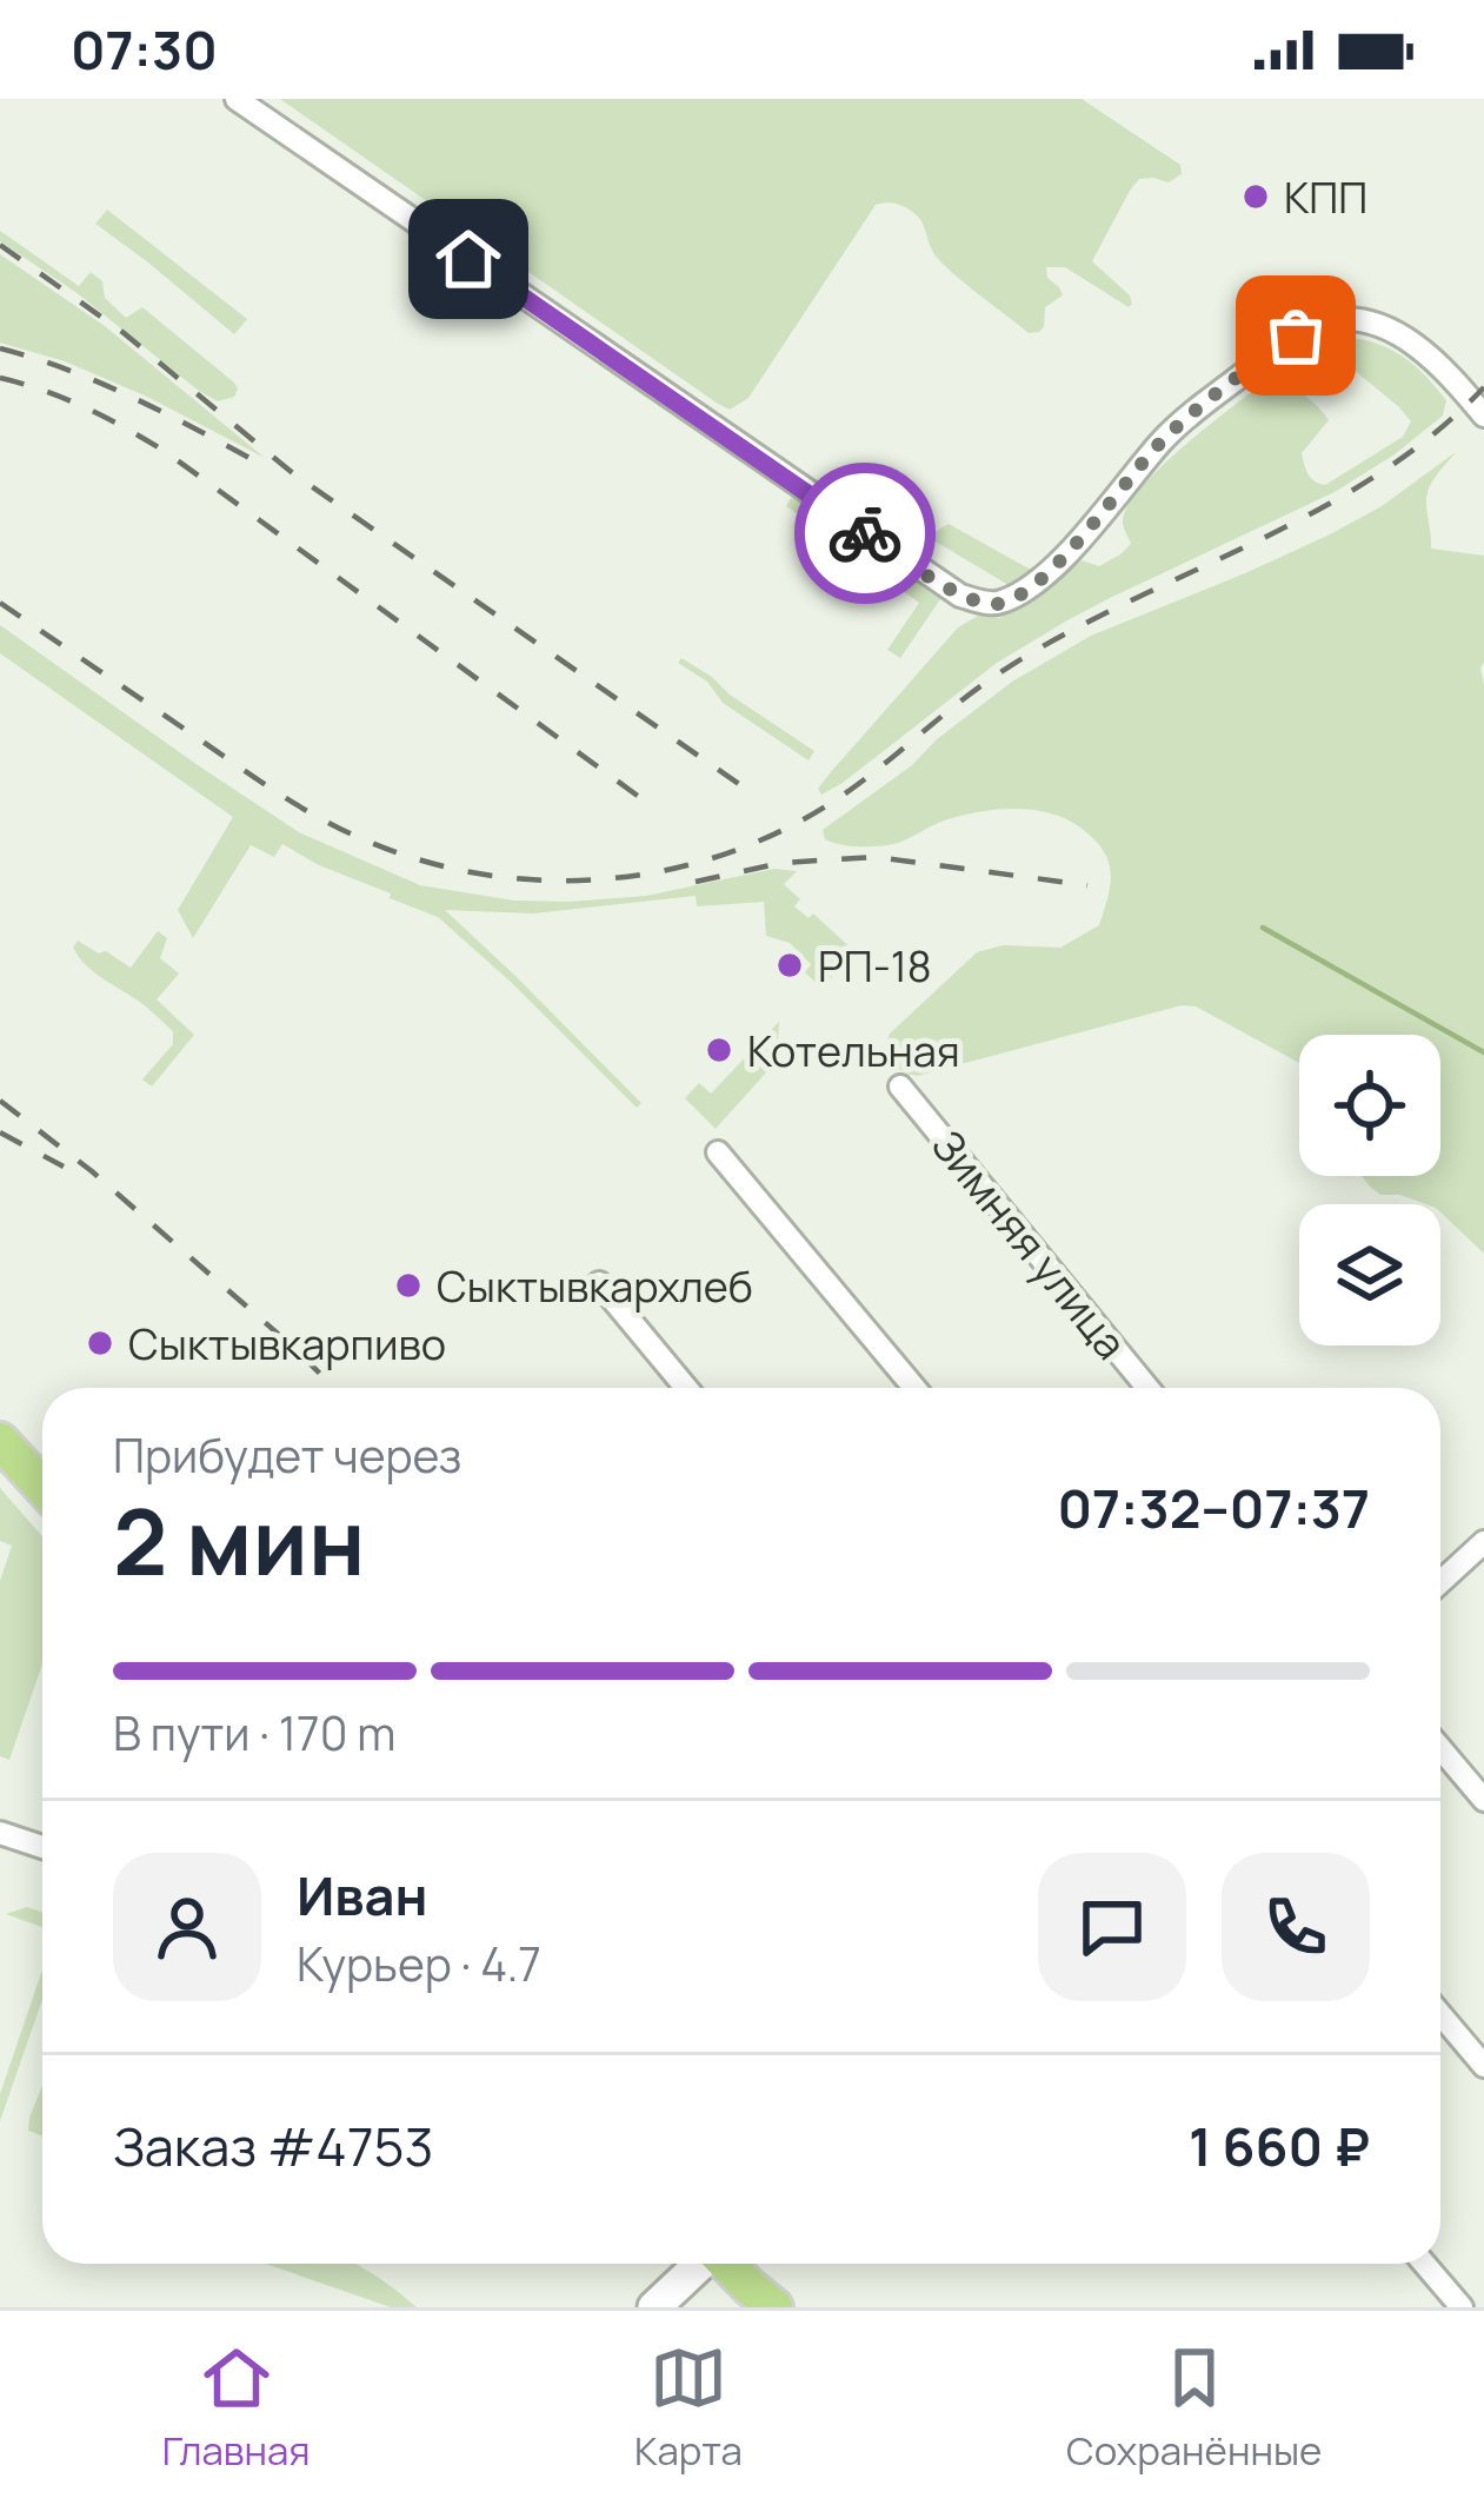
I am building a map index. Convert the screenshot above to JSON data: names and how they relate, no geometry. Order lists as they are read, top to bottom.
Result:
{
  "streets": {
    "street": ["Зимняя улица"]
  },
  "places": [
    "КПП",
    "РП-18",
    "Котельная",
    "Сыктывкархлеб",
    "Сыктывкарпиво"
  ],
  "page": {
    "status": "07:30",
    "heading": ["2 мин", "Прибудет через", "07:32–07:37"],
    "panel": [
      "Иван",
      "Курьер · 4.7",
      "Заказ #4753",
      "1 660 ₽"
    ],
    "bar": "В пути · 170 m",
    "tabs": ["Главная", "Карта", "Сохранённые"]
  }
}
